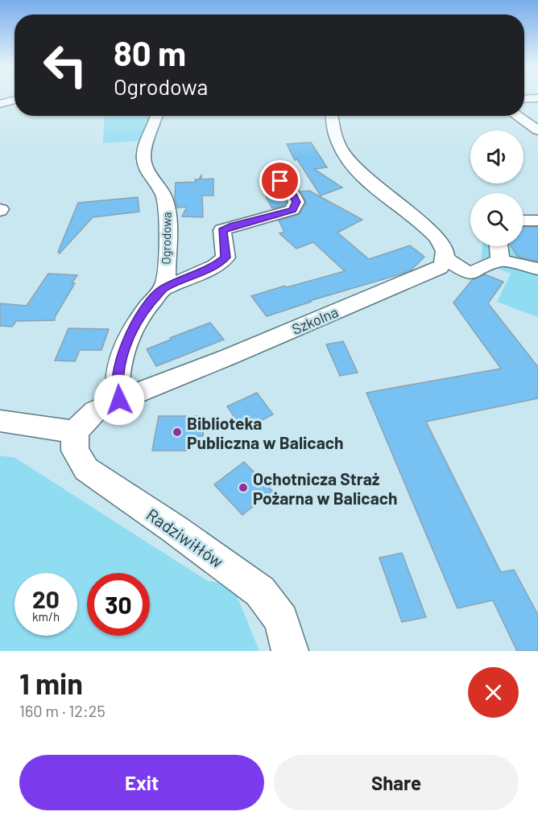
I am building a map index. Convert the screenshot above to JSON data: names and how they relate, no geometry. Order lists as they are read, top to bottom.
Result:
{
  "streets": {
    "street": ["Ogrodowa", "Szkolna", "Radziwiłłów"]
  },
  "crossings": [
    ["Ogrodowa", "Szkolna"],
    ["Szkolna", "Radziwiłłów"]
  ],
  "places": ["Biblioteka Publiczna w Balicach", "Ochotnicza Straż Pożarna w Balicach"],
  "page": {
    "turn": ["80 m", "Ogrodowa"],
    "speed": "20 km/h",
    "limit": "30",
    "heading": ["1 min", "160 m · 12:25"],
    "buttons": ["Exit", "Share"]
  }
}
